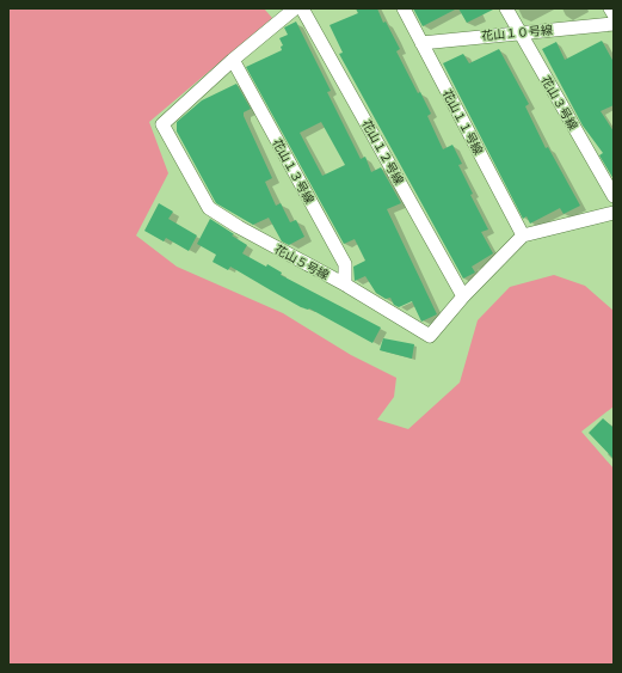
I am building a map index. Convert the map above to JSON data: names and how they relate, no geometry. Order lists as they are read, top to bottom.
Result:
{
  "streets": {
    "street": [
      "花山１０号線",
      "花山３号線",
      "花山１１号線",
      "花山１２号線",
      "花山１３号線",
      "花山５号線"
    ]
  },
  "crossings": [
    ["花山１０号線", "花山３号線"],
    ["花山１０号線", "花山１１号線"],
    ["花山１１号線", "花山５号線"],
    ["花山１２号線", "花山５号線"],
    ["花山１３号線", "花山５号線"]
  ]
}
